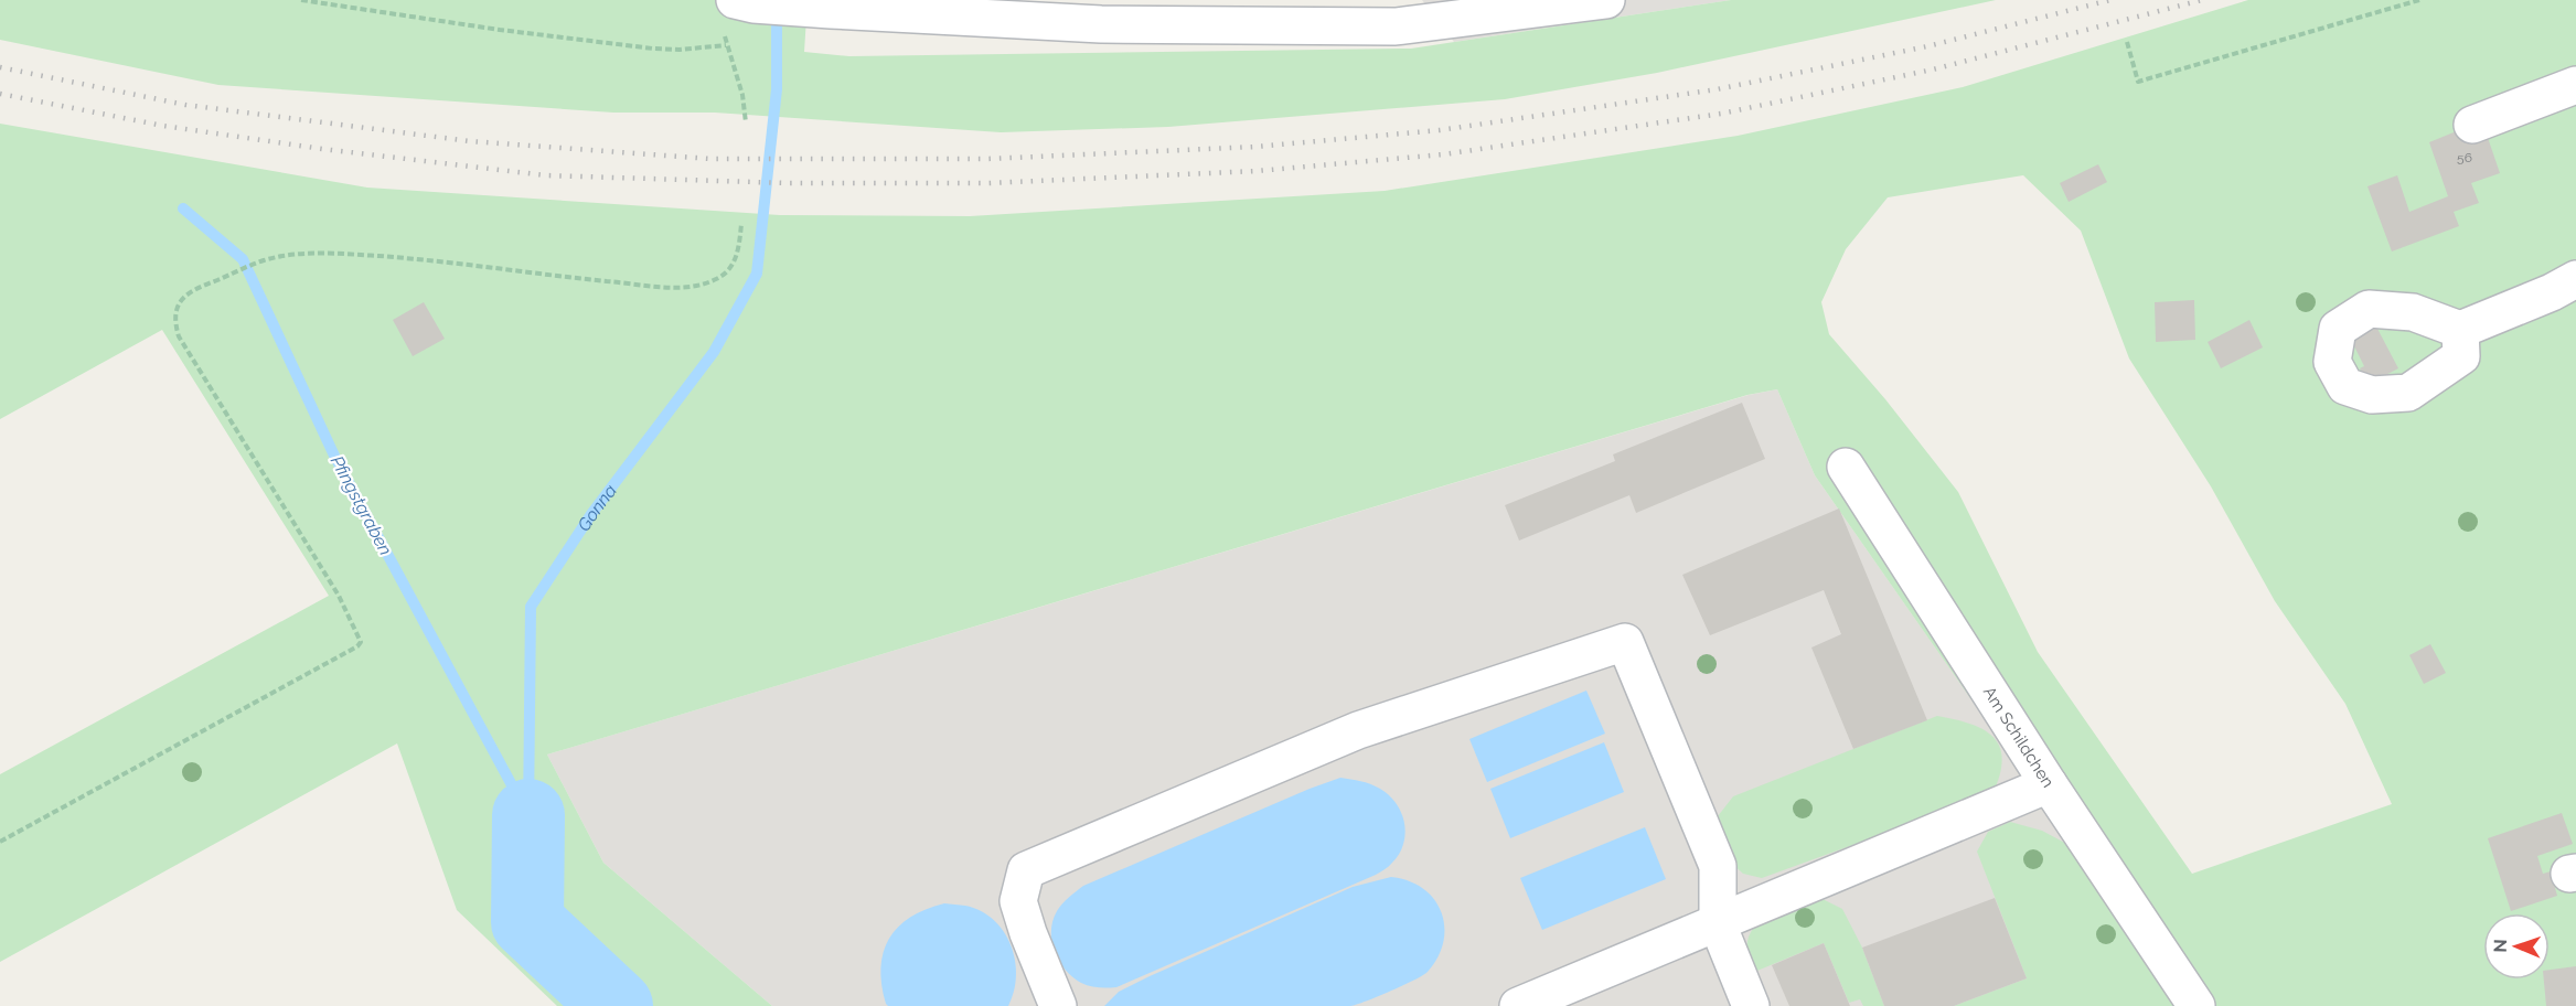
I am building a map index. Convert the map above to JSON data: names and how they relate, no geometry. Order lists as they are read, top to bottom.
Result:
{
  "streets": {
    "street": ["Am Schildchen"]
  },
  "water": ["Pfingstgraben", "Gonna"],
  "house_numbers": ["56"],
  "north": "left"
}
